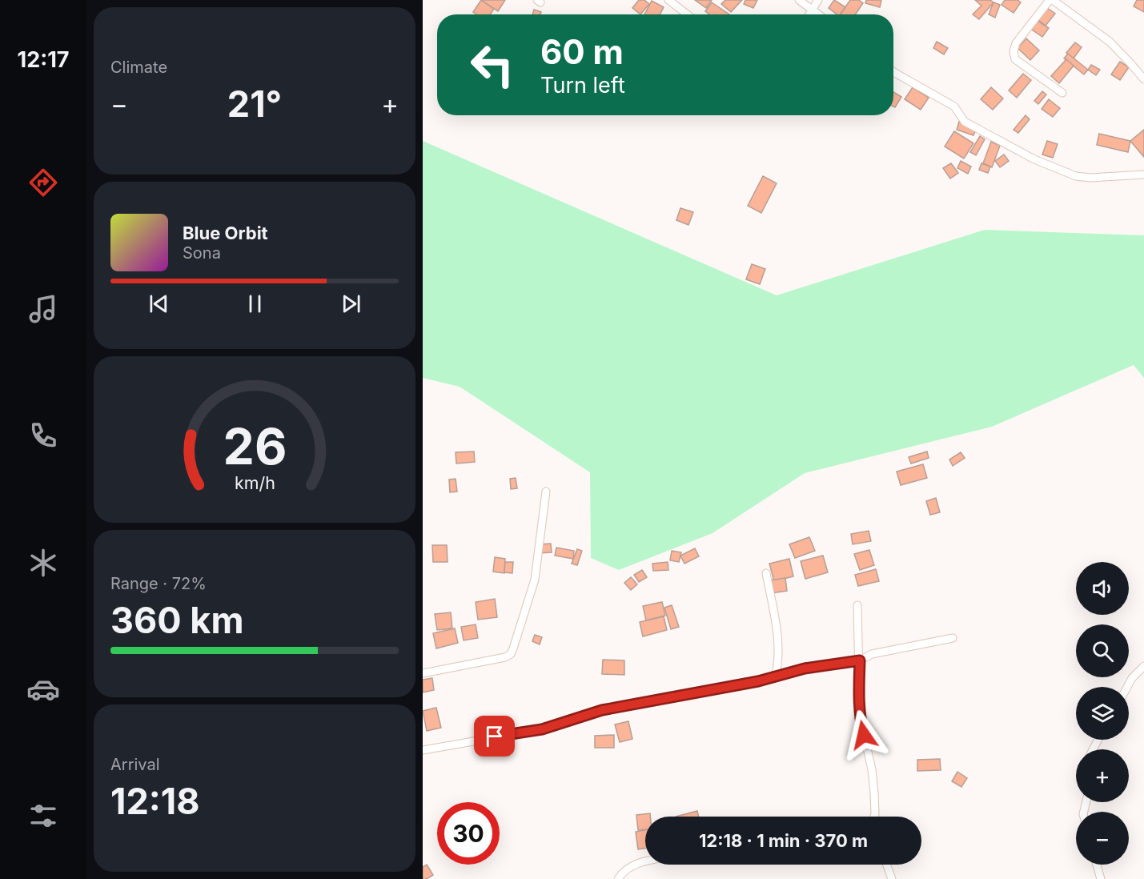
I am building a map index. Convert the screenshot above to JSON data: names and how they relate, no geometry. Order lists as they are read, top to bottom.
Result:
{
  "page": {
    "tabs": "12:17",
    "tile": [
      "Climate",
      ["Range · 72%", "360 km"],
      ["Arrival", "12:18"]
    ],
    "turn": ["60 m", "Turn left"],
    "heat": ["−", "21°", "+"],
    "song": ["Blue Orbit", "Sona"],
    "map_buttons": ["+", "−"],
    "limit": "30",
    "trip": "12:18 · 1 min · 370 m",
    "gauge": ["26", "km/h"]
  }
}
